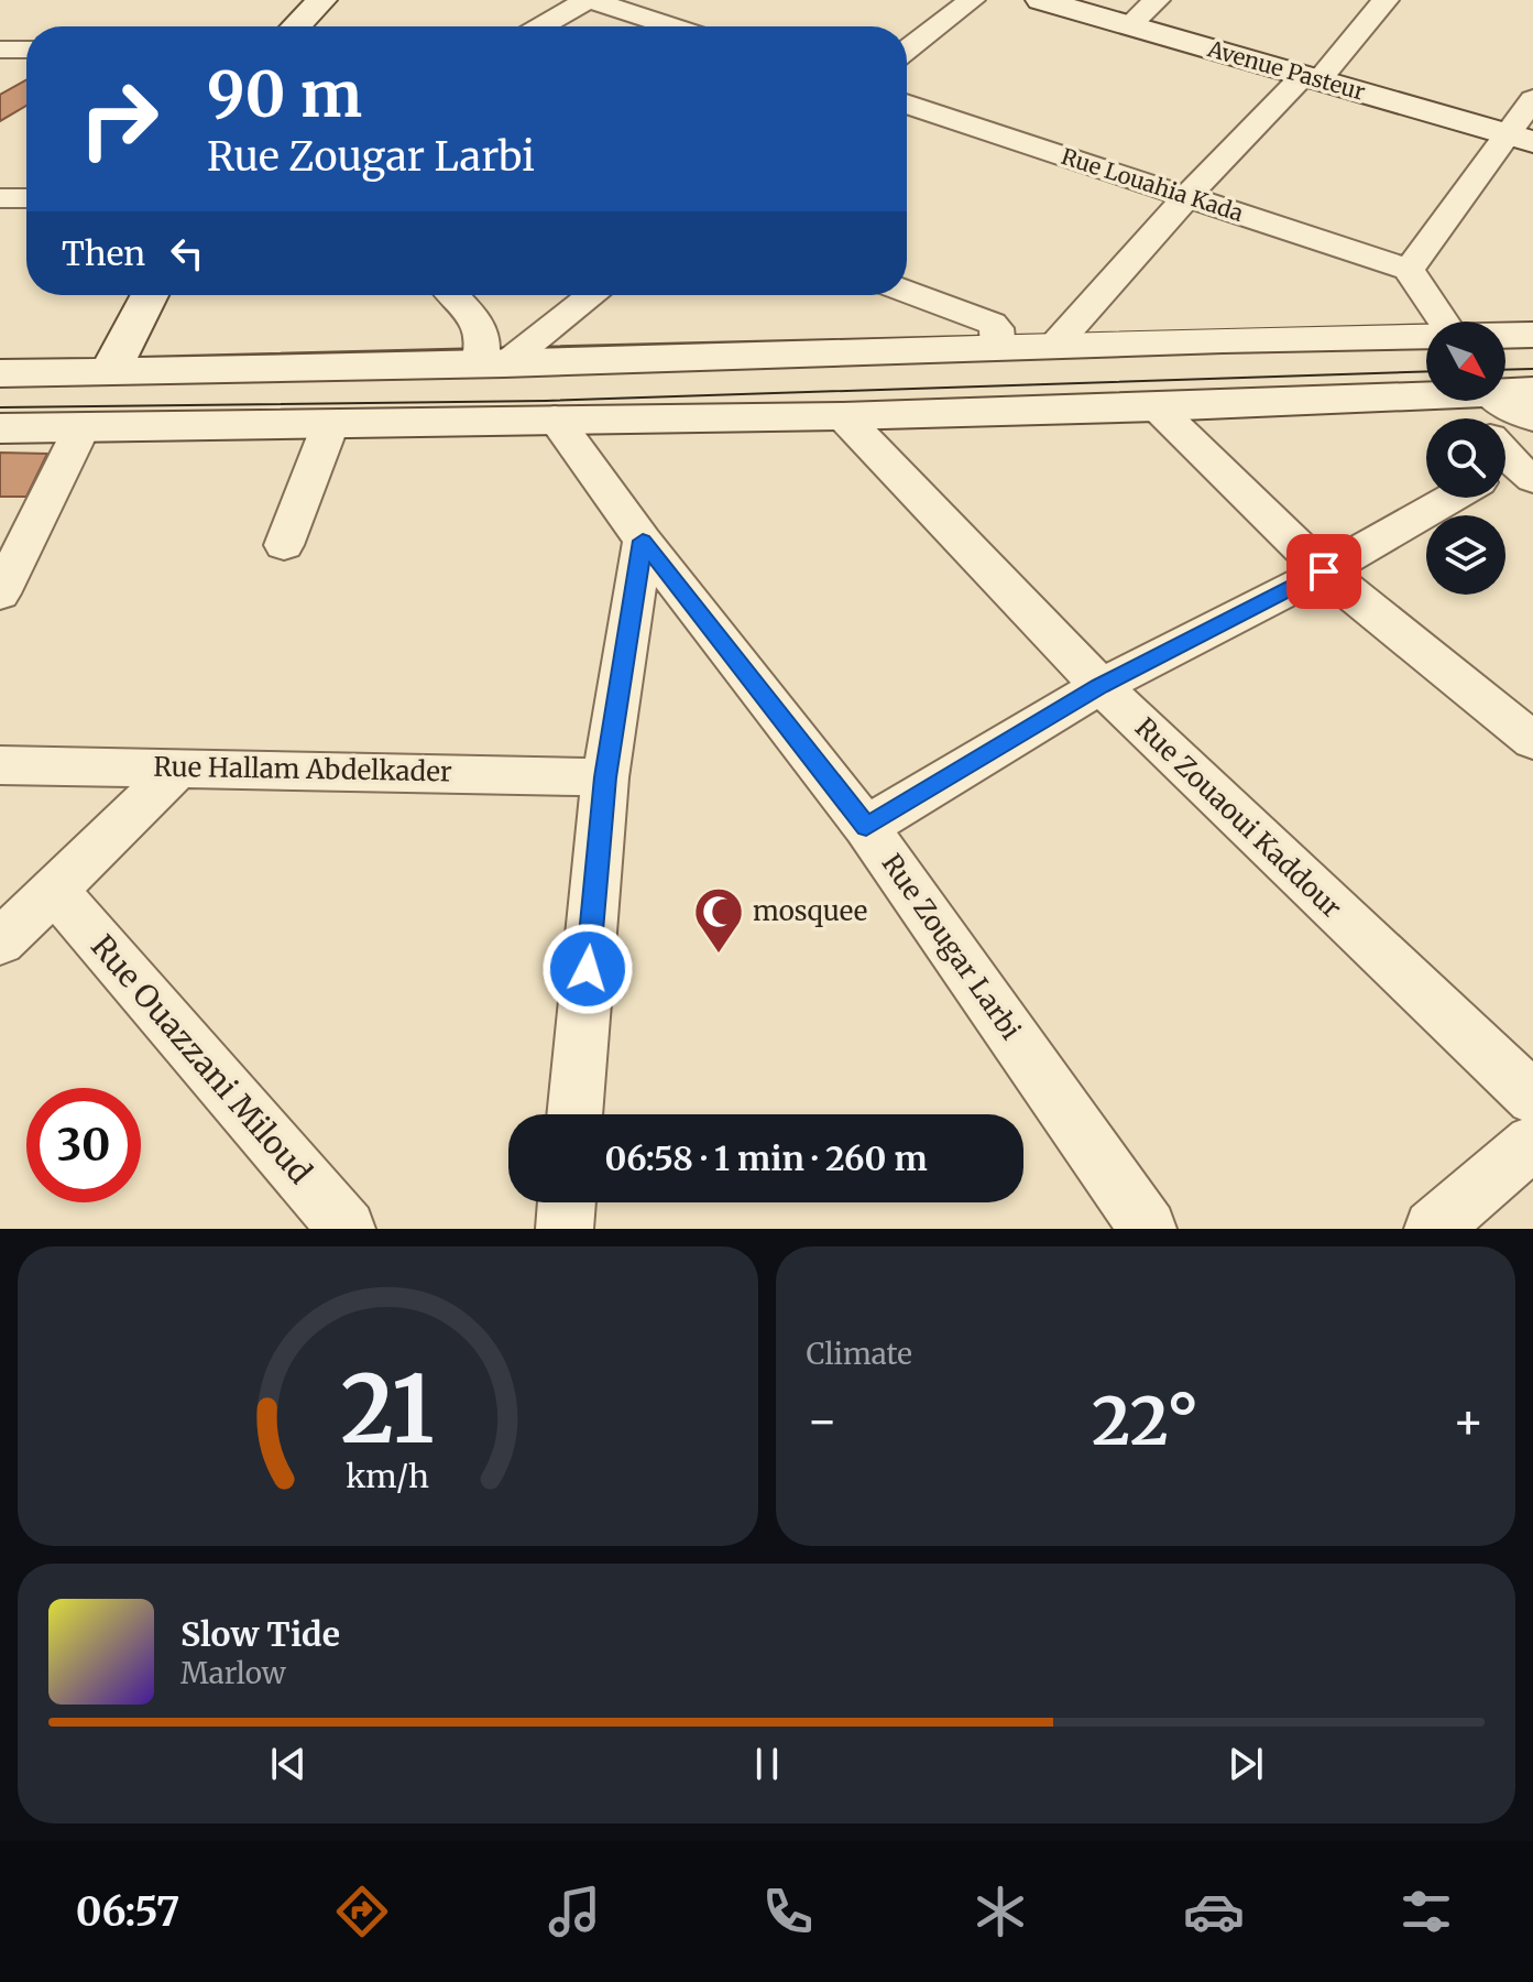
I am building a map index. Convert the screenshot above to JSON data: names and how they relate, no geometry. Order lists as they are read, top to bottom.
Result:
{
  "streets": {
    "street": [
      "Avenue Pasteur",
      "Rue Louahia Kada",
      "Rue Hallam Abdelkader",
      "Rue Zouaoui Kaddour",
      "Rue Zougar Larbi",
      "Rue Ouazzani Miloud"
    ]
  },
  "places": {
    "mosque": ["mosquee"]
  },
  "north": "bottom right",
  "page": {
    "turn": ["90 m", "Rue Zougar Larbi"],
    "then": "Then",
    "limit": "30",
    "trip": "06:58 · 1 min · 260 m",
    "tile": "Climate",
    "heat": ["−", "22°", "+"],
    "song": ["Slow Tide", "Marlow"],
    "tabs": "06:57",
    "gauge": ["21", "km/h"]
  }
}
